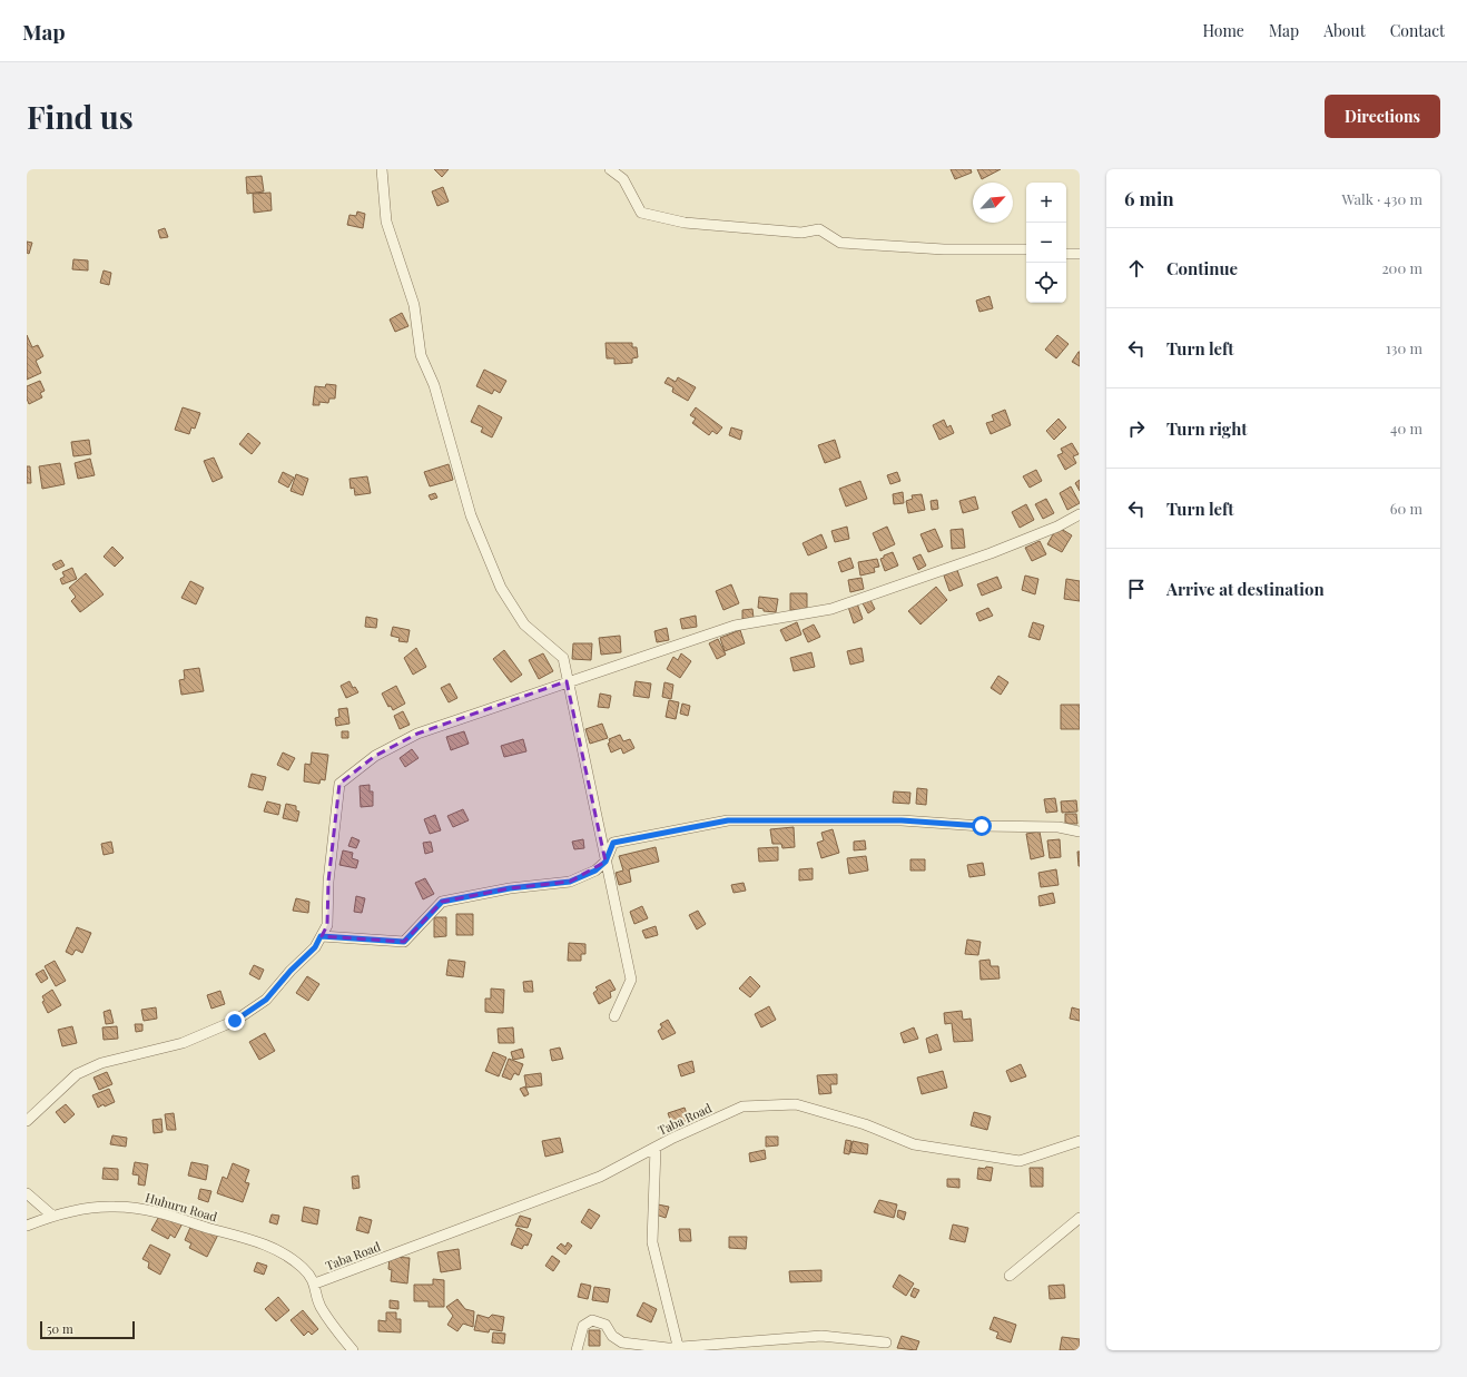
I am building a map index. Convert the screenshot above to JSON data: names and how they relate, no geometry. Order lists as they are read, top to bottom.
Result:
{
  "streets": {
    "street": ["Taba Road", "Huhuru Road"]
  },
  "crossings": [
    ["Taba Road", "Huhuru Road"]
  ],
  "scale_bar": "50 m",
  "north": "top right",
  "page": {
    "header": "Map",
    "nav": [
      "Home",
      "Map",
      "About",
      "Contact"
    ],
    "buttons": "Directions",
    "title": "Find us",
    "heading": ["6 min", "Walk · 430 m"],
    "map_buttons": ["+", "−"],
    "list": [
      ["Continue", "200 m"],
      ["Turn left", "130 m"],
      ["Turn right", "40 m"],
      ["Turn left", "60 m"],
      "Arrive at destination"
    ],
    "scale": "50 m"
  }
}
